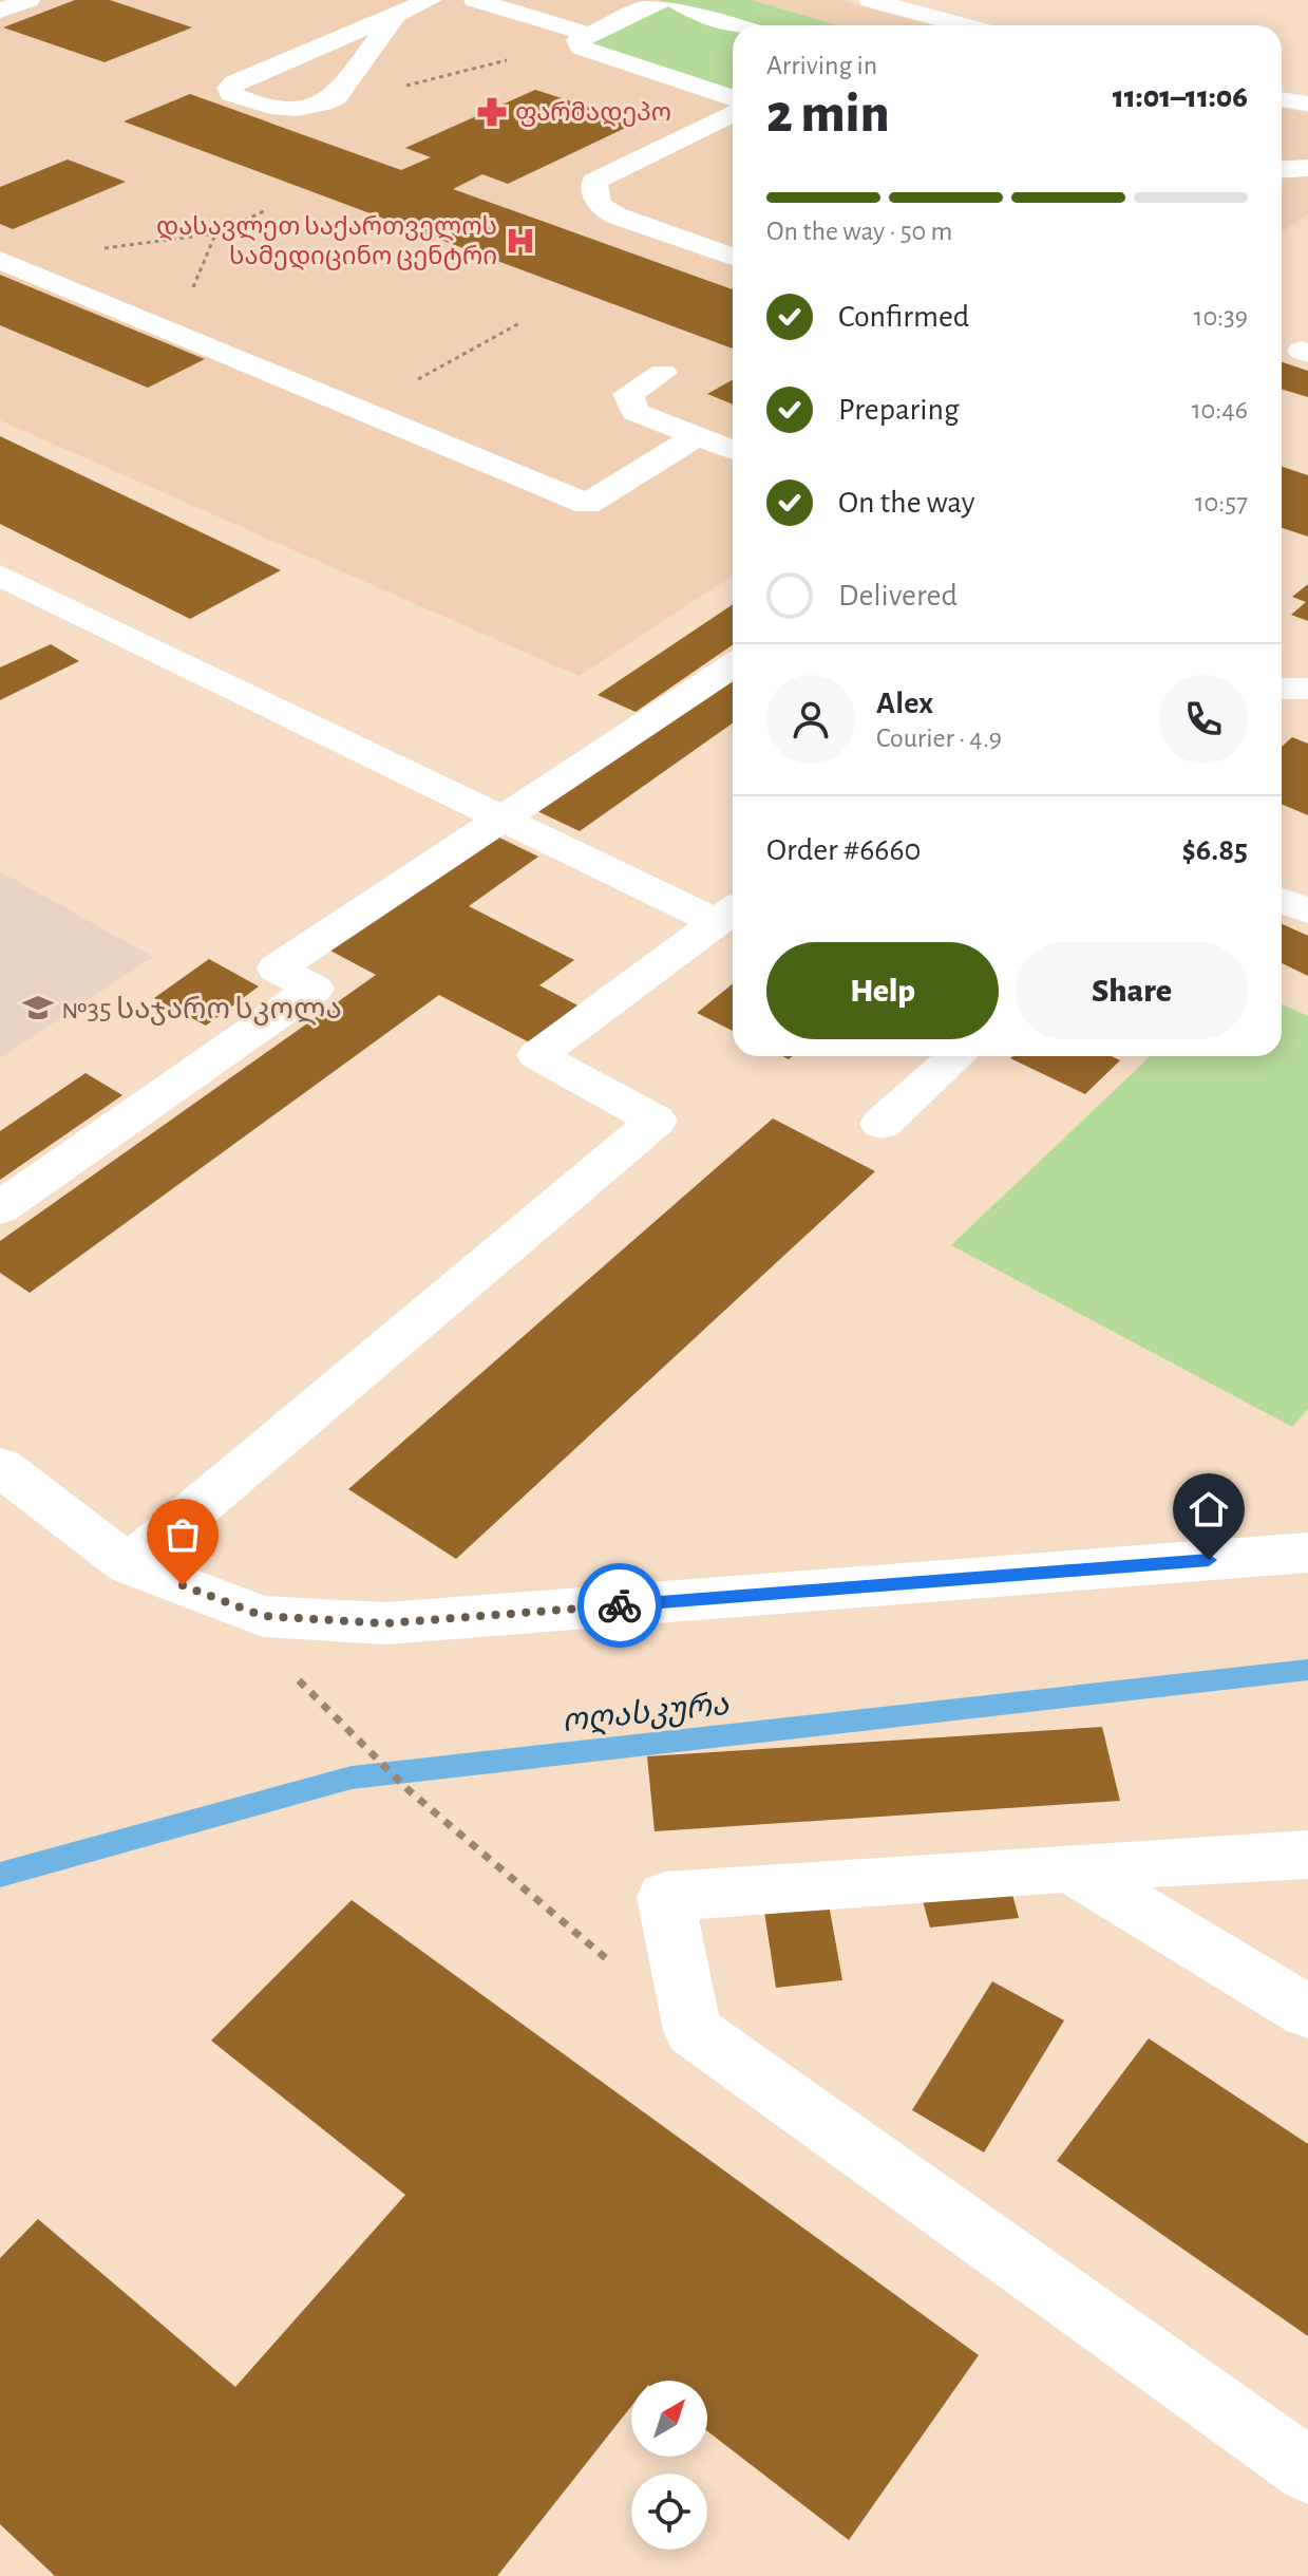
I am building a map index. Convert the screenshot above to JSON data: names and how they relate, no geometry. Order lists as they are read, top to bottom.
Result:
{
  "water": ["ოღასკურა"],
  "places": {
    "pharmacy": ["ფარმადეპო"],
    "hospital": ["დასავლეთ საქართველოს სამედიცინო ცენტრი"],
    "school or university": ["№35 საჯარო სკოლა"]
  },
  "north": "top right",
  "page": {
    "heading": ["2 min", "Arriving in", "11:01–11:06"],
    "panel": [
      "Alex",
      "Courier · 4.9",
      "Order #6660",
      "$6.85"
    ],
    "bar": "On the way · 50 m",
    "list": [
      ["Confirmed", "10:39"],
      ["Preparing", "10:46"],
      ["On the way", "10:57"],
      "Delivered"
    ],
    "buttons": ["Help", "Share"]
  }
}
